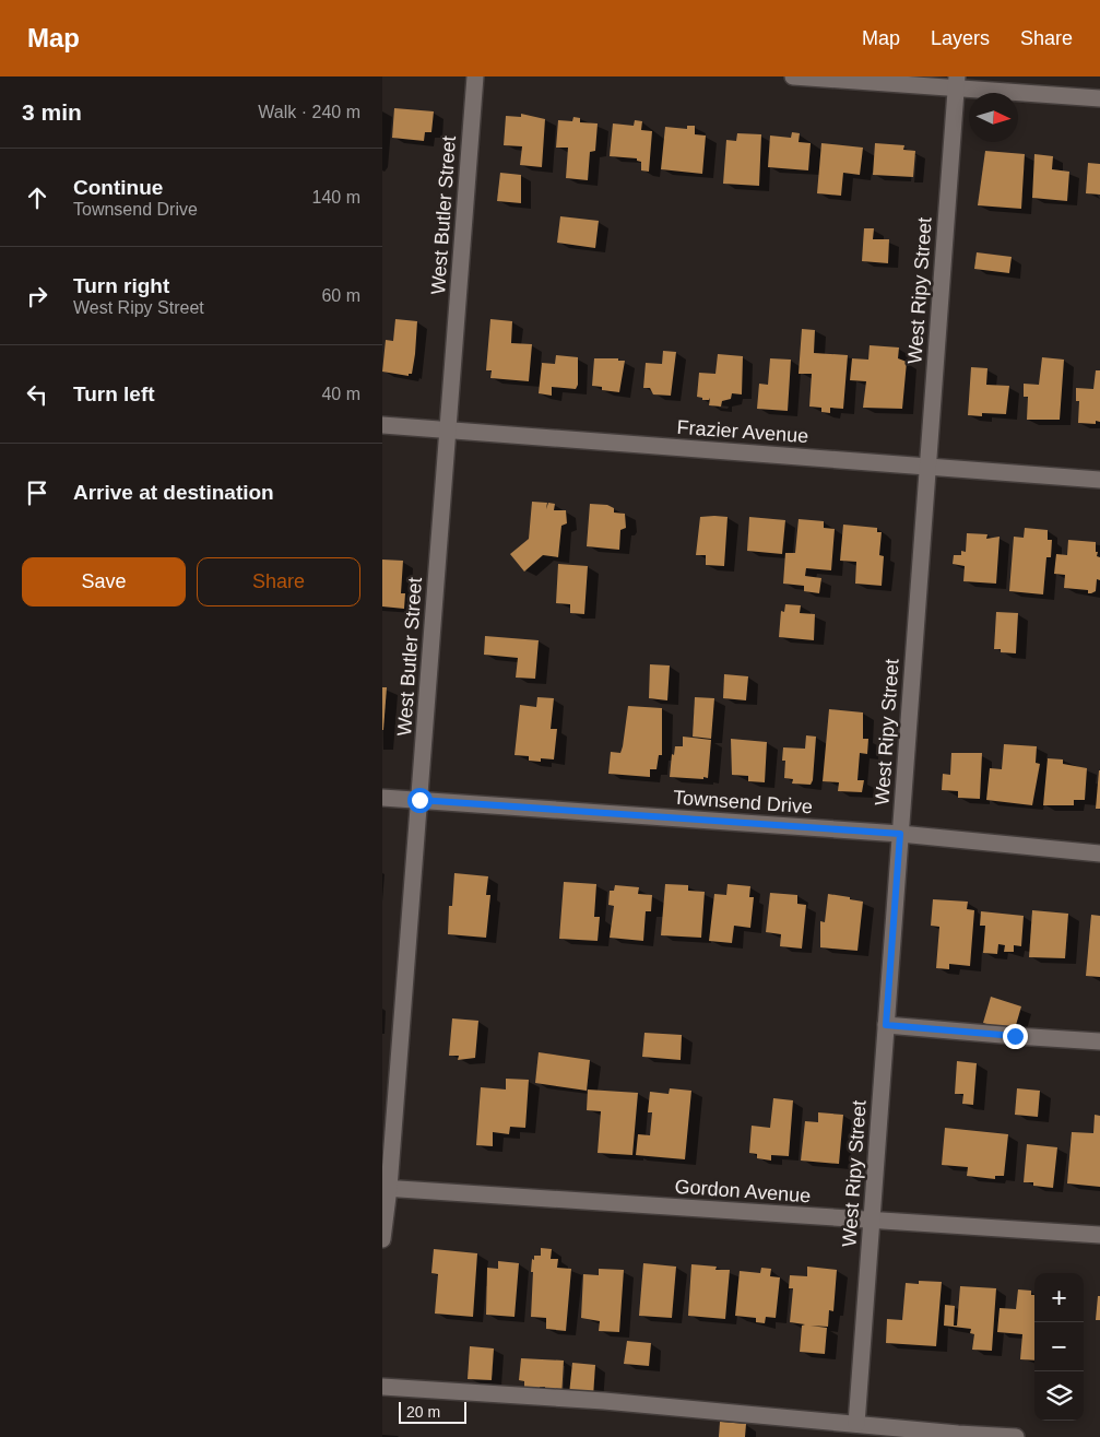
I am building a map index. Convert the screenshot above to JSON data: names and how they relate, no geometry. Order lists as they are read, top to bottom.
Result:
{
  "streets": {
    "street": [
      "West Butler Street",
      "West Ripy Street",
      "Frazier Avenue",
      "Townsend Drive",
      "Gordon Avenue"
    ]
  },
  "crossings": [
    ["West Butler Street", "Frazier Avenue"],
    ["West Butler Street", "Townsend Drive"],
    ["West Butler Street", "Gordon Avenue"],
    ["West Ripy Street", "Frazier Avenue"],
    ["West Ripy Street", "Townsend Drive"],
    ["West Ripy Street", "Gordon Avenue"]
  ],
  "scale_bar": "20 m",
  "north": "right",
  "page": {
    "header": "Map",
    "nav": ["Map", "Layers", "Share"],
    "heading": ["3 min", "Walk · 240 m"],
    "list": [
      ["Continue", "Townsend Drive", "140 m"],
      ["Turn right", "West Ripy Street", "60 m"],
      ["Turn left", "40 m"],
      "Arrive at destination"
    ],
    "buttons": ["Save", "Share"],
    "map_buttons": ["+", "−"],
    "scale": "20 m"
  }
}
